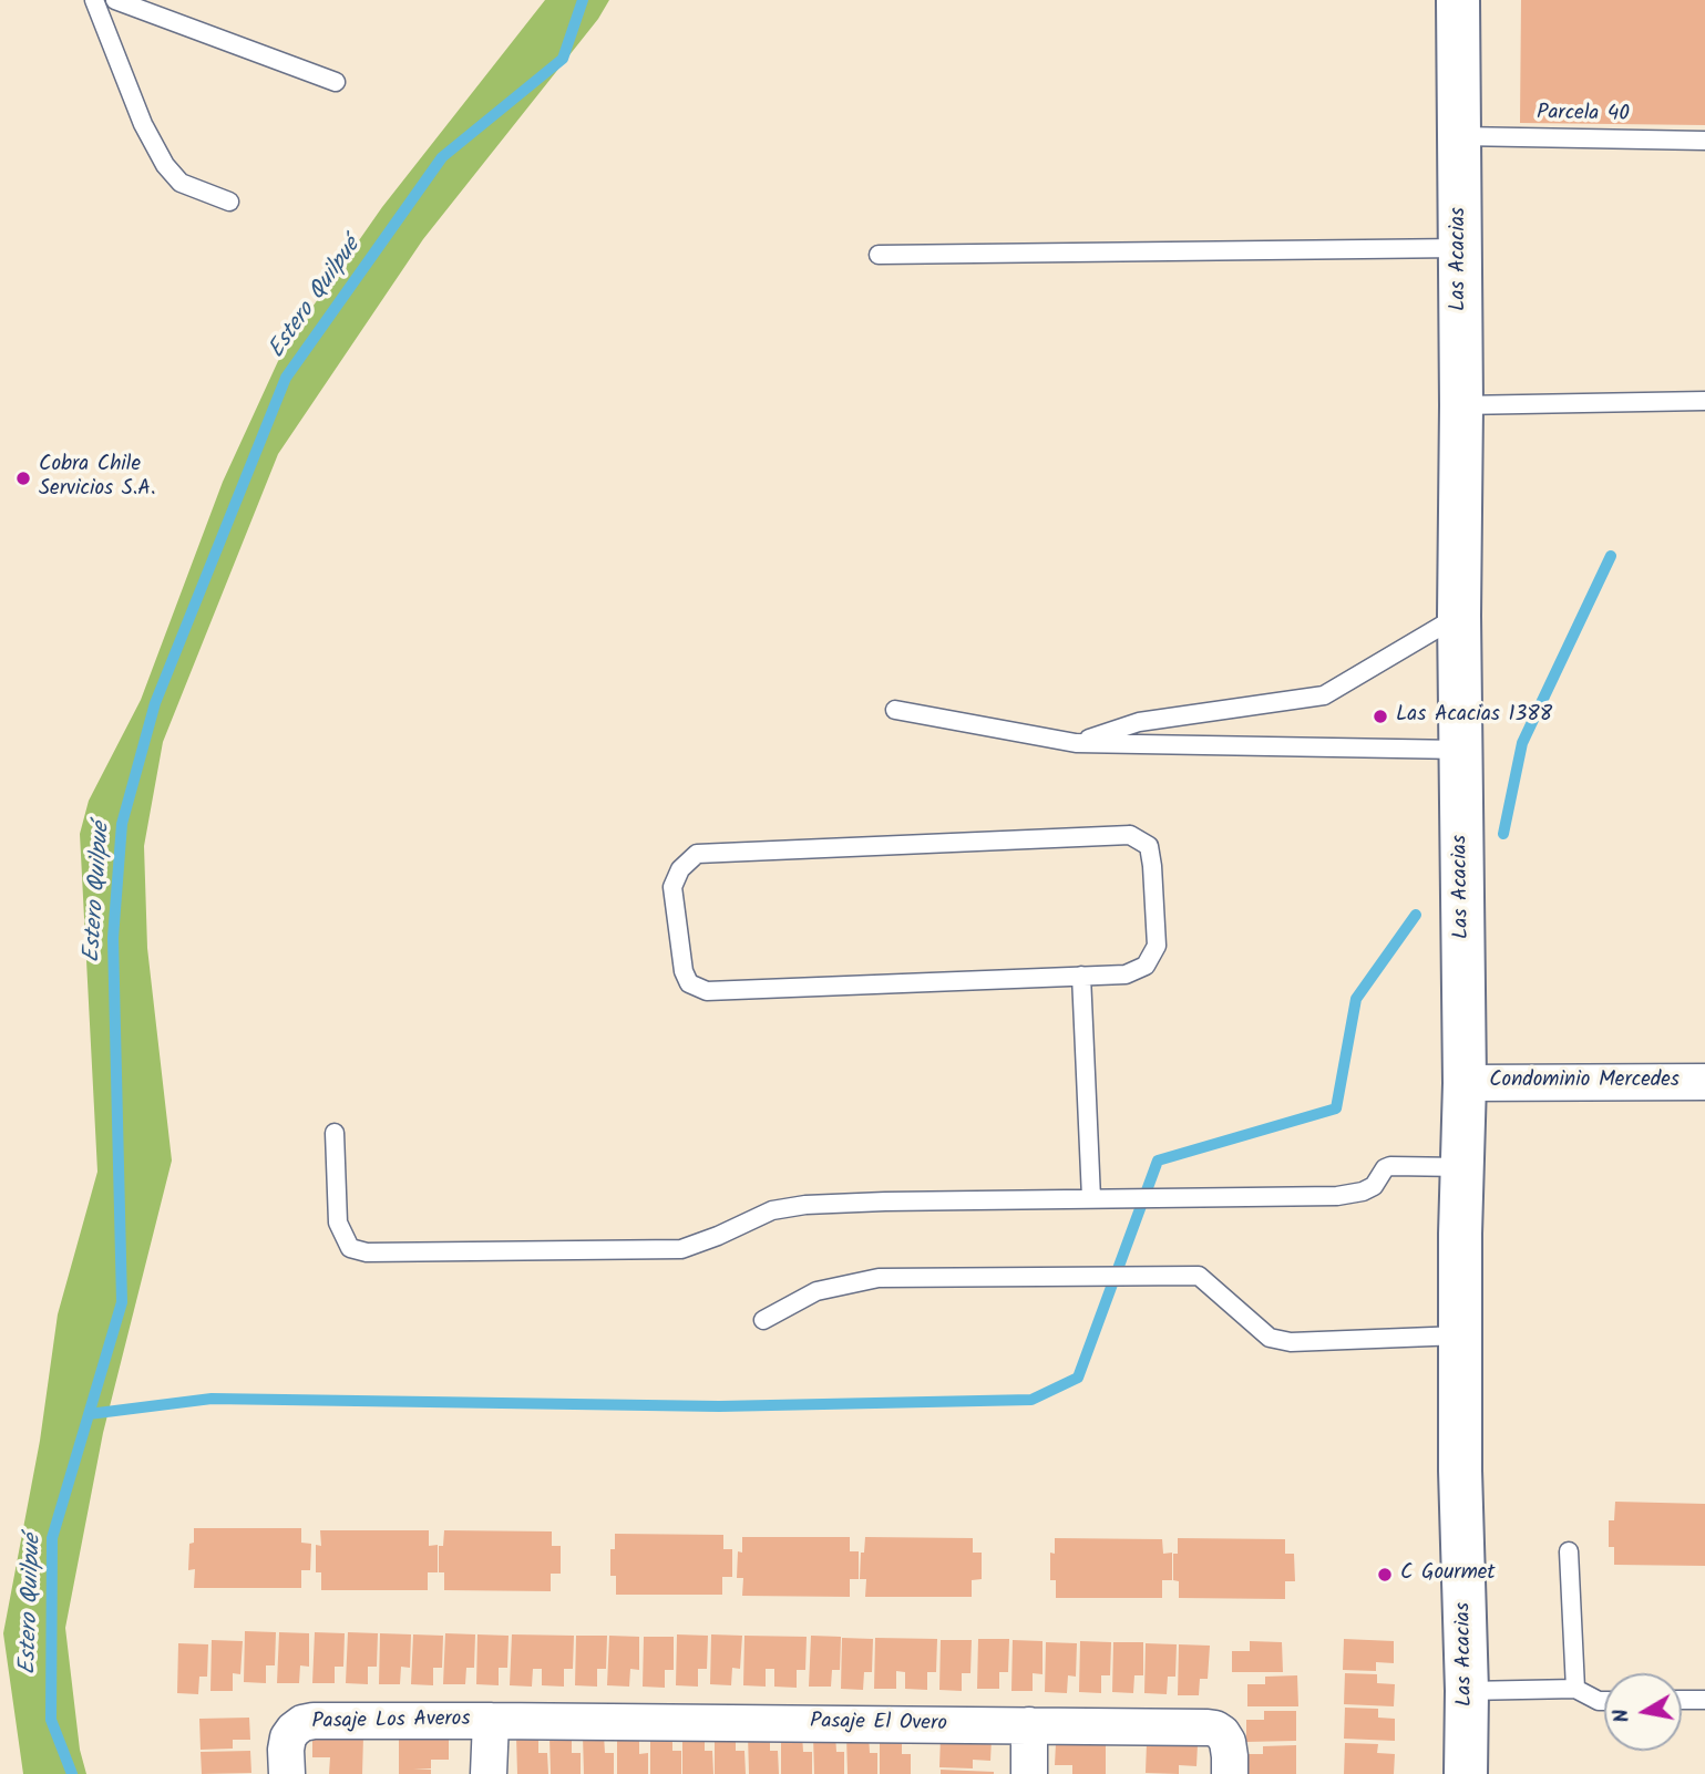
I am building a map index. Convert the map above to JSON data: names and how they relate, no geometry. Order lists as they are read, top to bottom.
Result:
{
  "streets": {
    "street": [
      "Las Acacias",
      "Condominio Mercedes",
      "Pasaje Los Averos",
      "Pasaje El Overo"
    ],
    "lane": ["Parcela 40"]
  },
  "crossings": [
    ["Parcela 40", "Las Acacias"],
    ["Las Acacias", "Condominio Mercedes"],
    ["Pasaje Los Averos", "Pasaje El Overo"]
  ],
  "water": ["Estero Quilpué"],
  "places": ["Cobra Chile Servicios S.A.", "Las Acacias 1388", "C Gourmet"],
  "north": "left"
}
